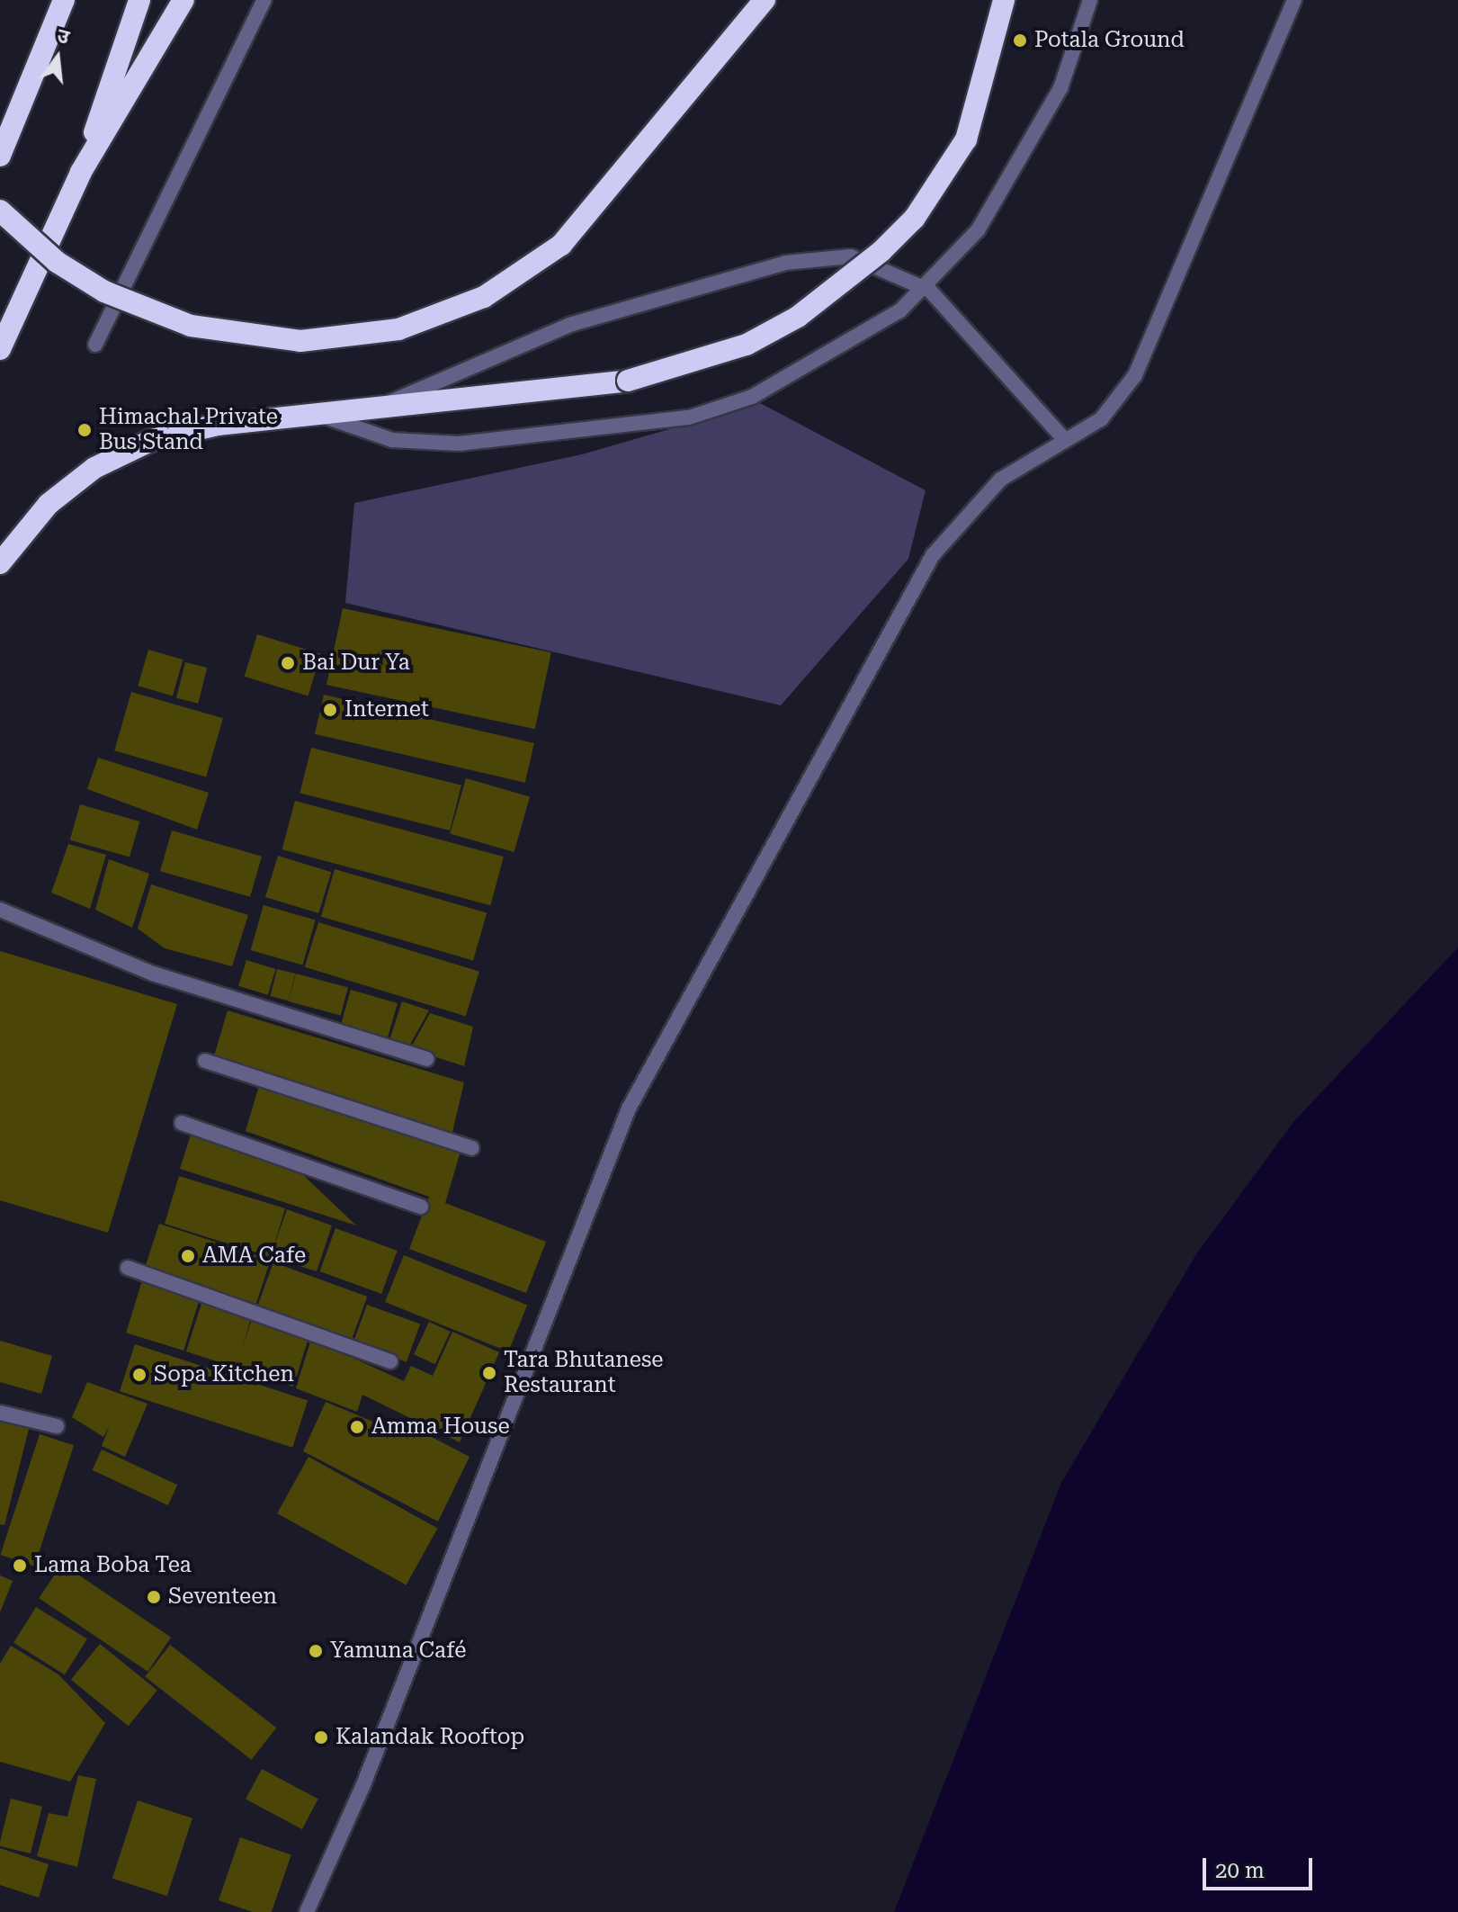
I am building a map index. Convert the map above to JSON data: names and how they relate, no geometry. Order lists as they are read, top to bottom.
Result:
{
  "places": [
    "Potala Ground",
    "Himachal Private Bus Stand",
    "Bai Dur Ya",
    "Internet",
    "AMA Cafe",
    "Tara Bhutanese Restaurant",
    "Sopa Kitchen",
    "Amma House",
    "Lama Boba Tea",
    "Seventeen",
    "Yamuna Café",
    "Kalandak Rooftop"
  ],
  "scale_bar": "20 m",
  "north": "top"
}
